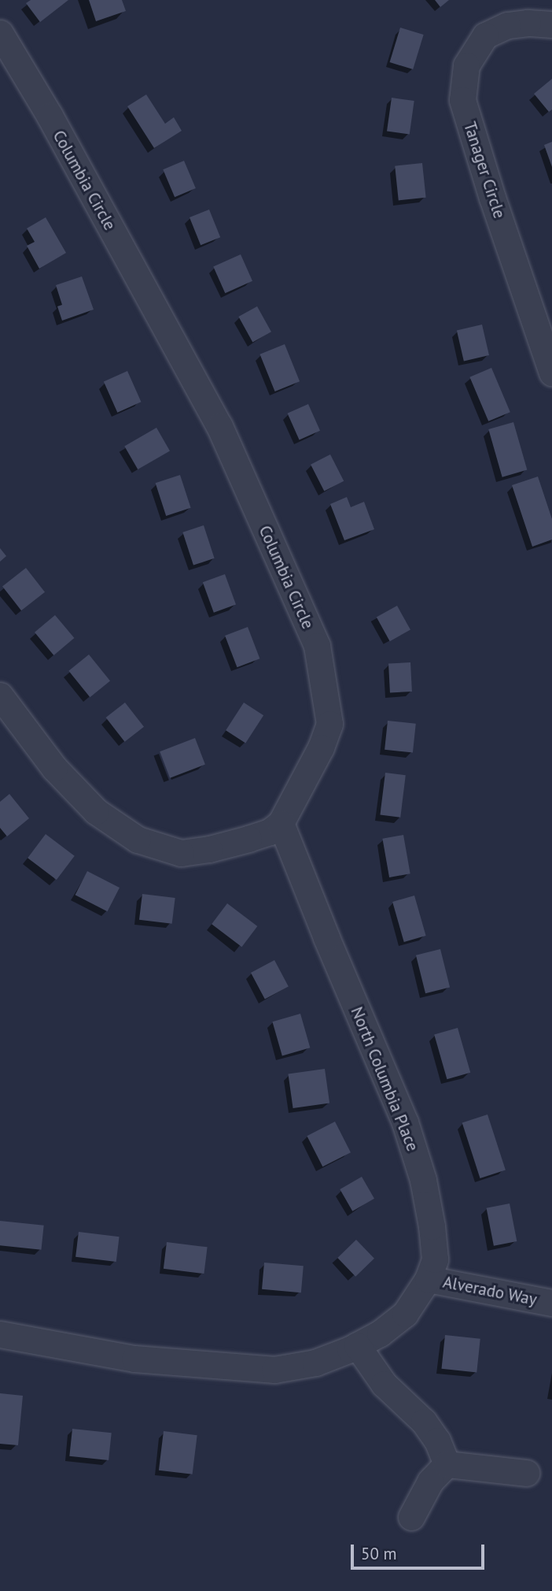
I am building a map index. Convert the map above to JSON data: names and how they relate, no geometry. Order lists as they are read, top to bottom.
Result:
{
  "streets": {
    "street": [
      "Tanager Circle",
      "Columbia Circle",
      "North Columbia Place",
      "Alverado Way"
    ]
  },
  "crossings": [
    ["Columbia Circle", "North Columbia Place"],
    ["North Columbia Place", "Alverado Way"]
  ],
  "scale_bar": "50 m"
}
